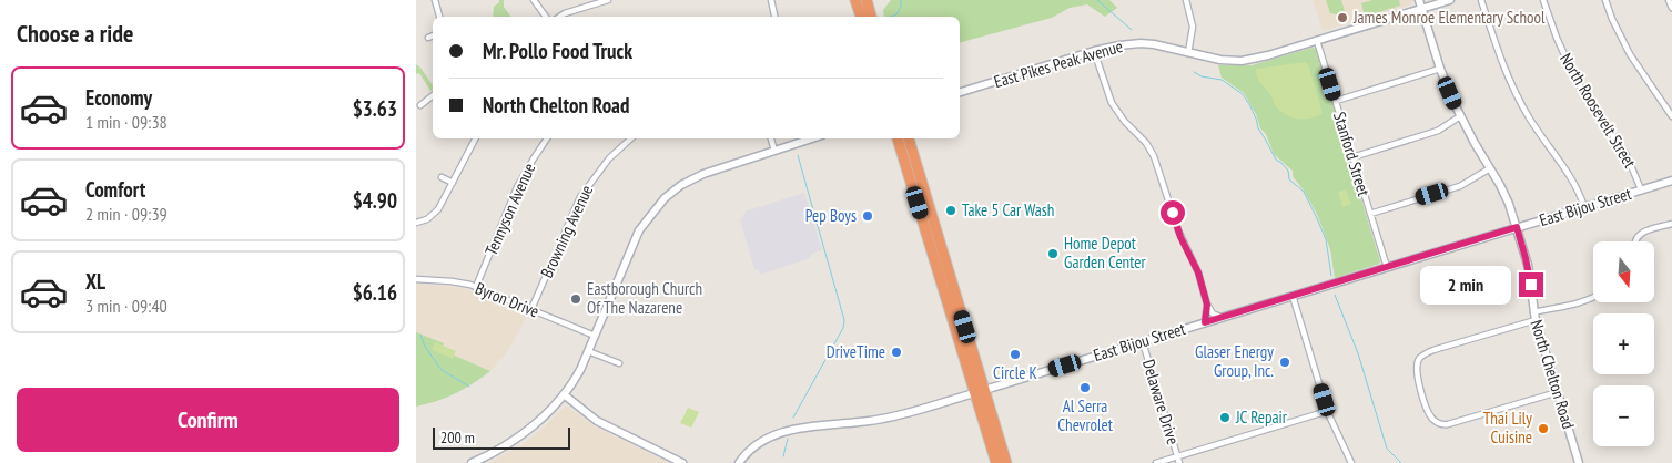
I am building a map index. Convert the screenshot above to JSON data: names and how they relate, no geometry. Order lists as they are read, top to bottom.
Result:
{
  "streets": {
    "main road": ["East Pikes Peak Avenue", "East Bijou Street", "North Chelton Road"],
    "street": [
      "North Roosevelt Street",
      "Stanford Street",
      "Tennyson Avenue",
      "Browning Avenue",
      "Byron Drive",
      "Delaware Drive"
    ]
  },
  "crossings": [
    ["East Pikes Peak Avenue", "Stanford Street"],
    ["East Pikes Peak Avenue", "North Chelton Road"],
    ["North Roosevelt Street", "East Bijou Street"],
    ["Stanford Street", "East Bijou Street"],
    ["East Bijou Street", "North Chelton Road"],
    ["East Bijou Street", "Delaware Drive"],
    ["Tennyson Avenue", "Byron Drive"],
    ["Browning Avenue", "Byron Drive"]
  ],
  "places": [
    "James Monroe Elementary School",
    "Take 5 Car Wash",
    "Pep Boys",
    "Home Depot Garden Center",
    "Eastborough Church Of The Nazarene",
    "DriveTime",
    "Circle K",
    "Glaser Energy Group, Inc.",
    "Al Serra Chevrolet",
    "JC Repair",
    "Thai Lily Cuisine"
  ],
  "scale_bar": "200 m",
  "north": "bottom",
  "page": {
    "heading": "Choose a ride",
    "banner": ["Mr. Pollo Food Truck", "North Chelton Road"],
    "list": [
      {
        "name": "Economy",
        "note": "1 min · 09:38",
        "value": "$3.63"
      },
      {
        "name": "Comfort",
        "note": "2 min · 09:39",
        "value": "$4.90"
      },
      {
        "name": "XL",
        "note": "3 min · 09:40",
        "value": "$6.16"
      }
    ],
    "map_buttons": ["+", "−"],
    "bubble": "2 min",
    "buttons": "Confirm",
    "scale": "200 m"
  }
}
